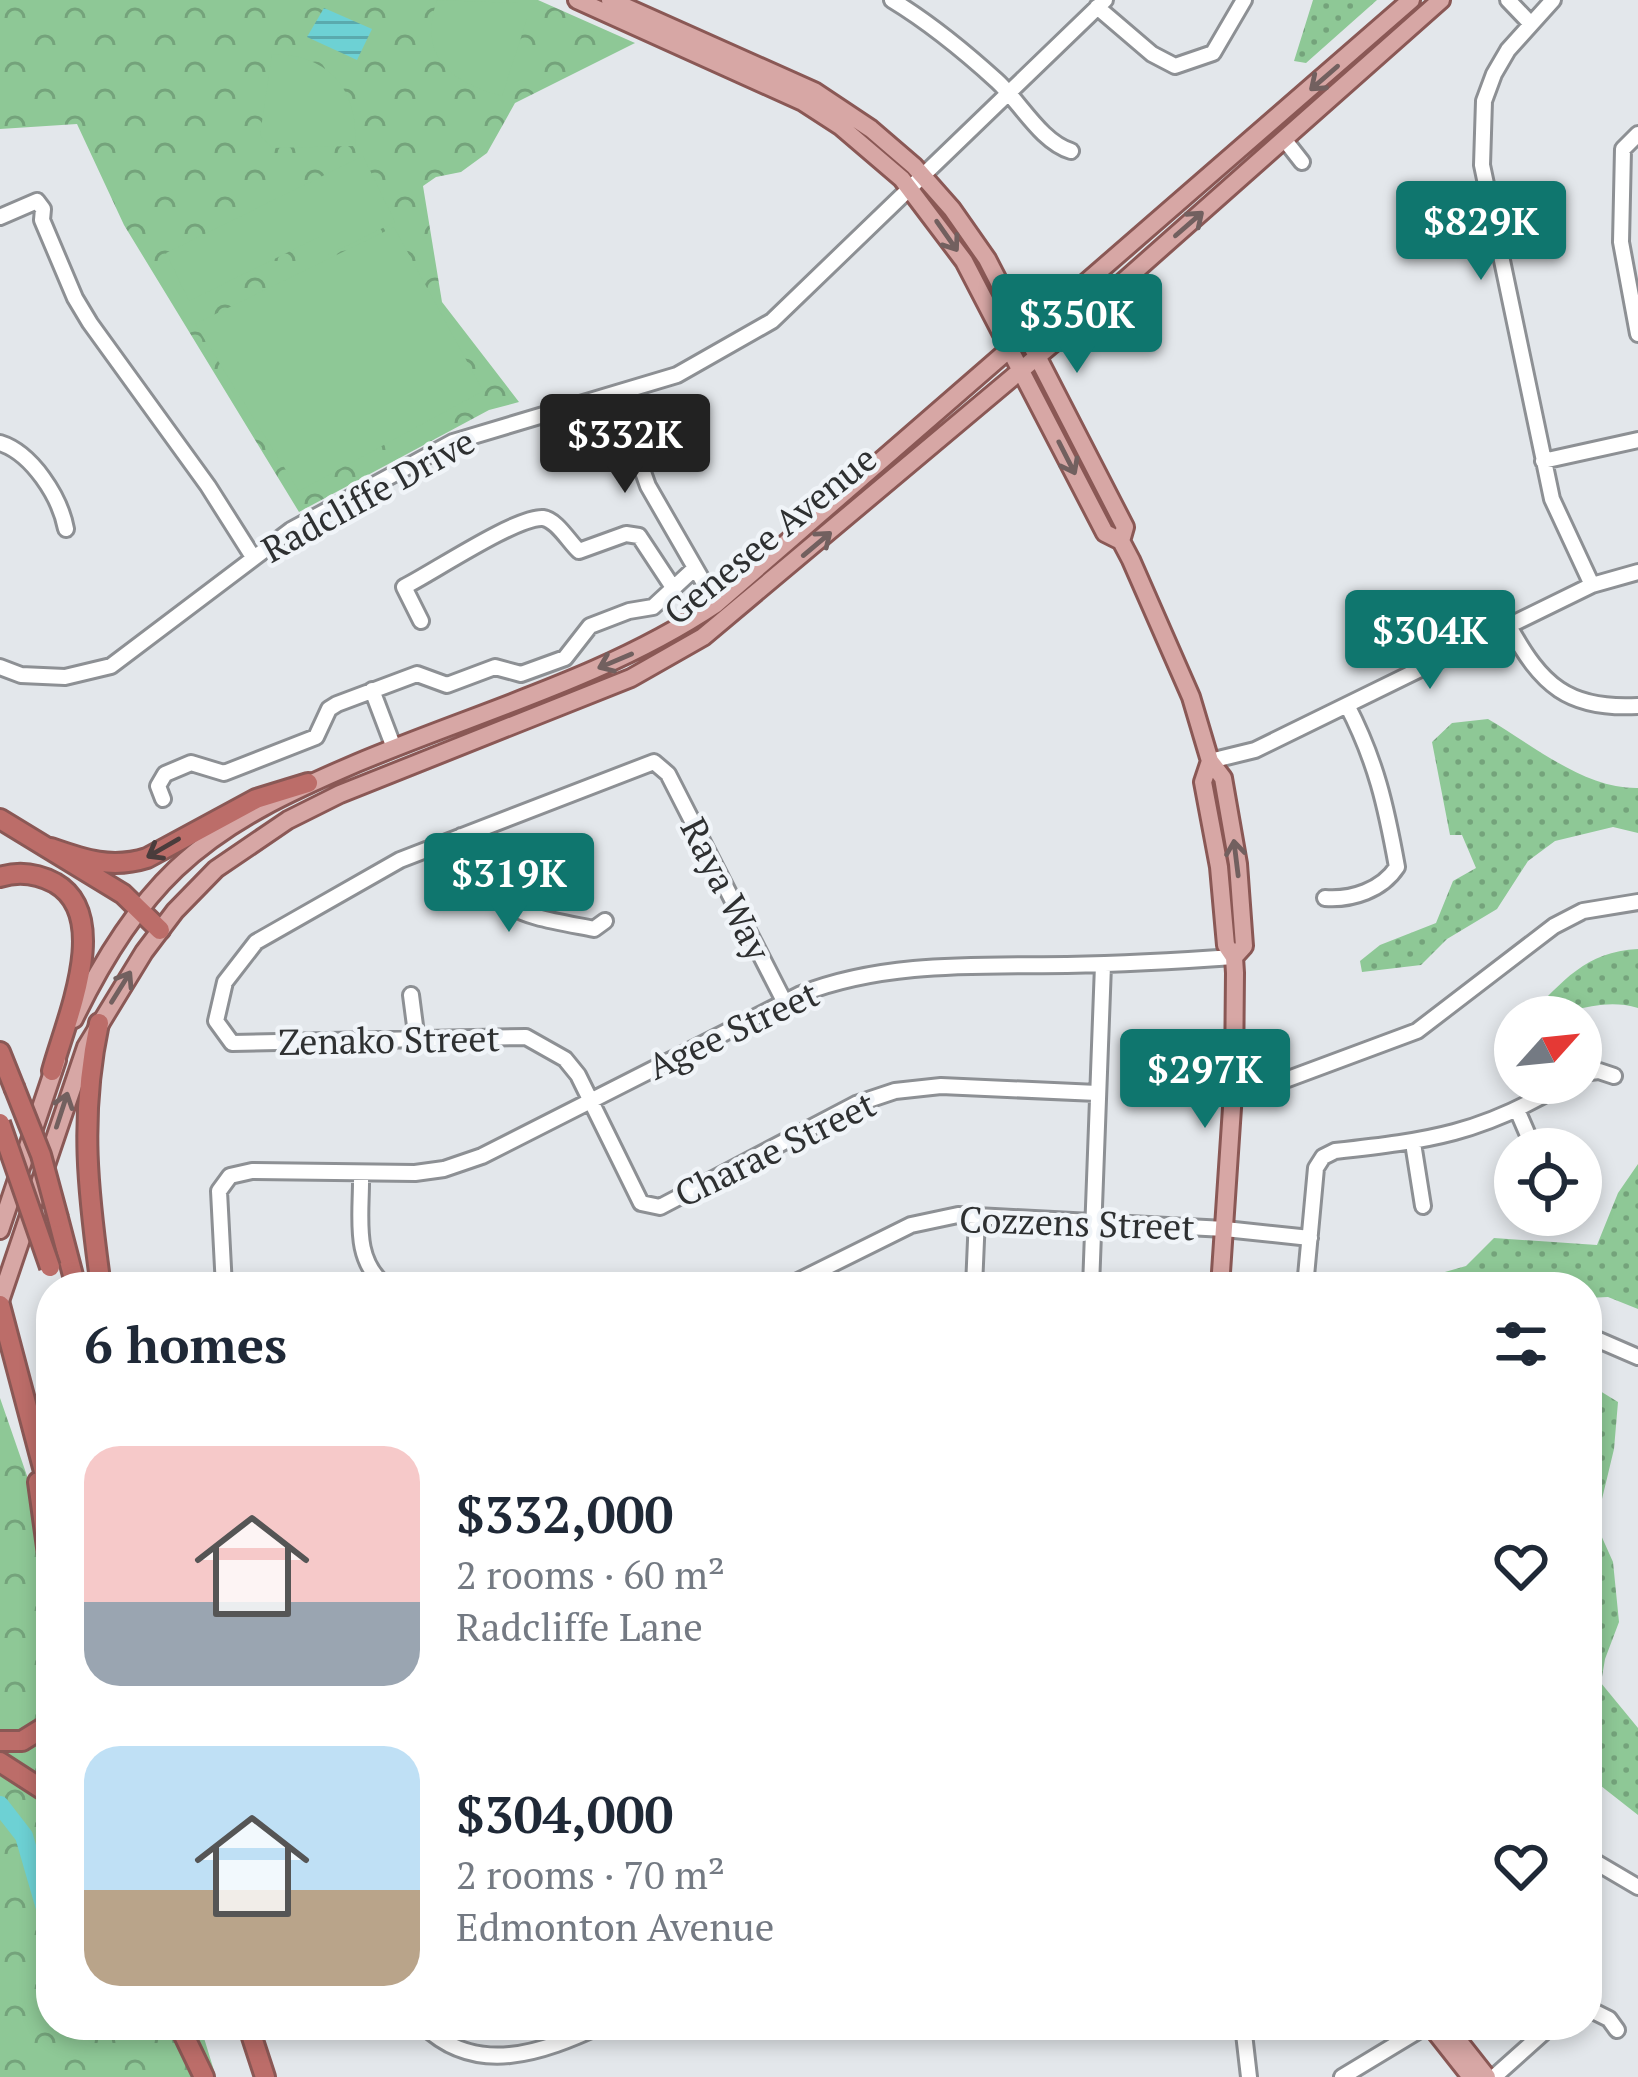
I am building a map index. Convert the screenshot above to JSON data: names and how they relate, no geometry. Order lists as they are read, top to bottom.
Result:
{
  "streets": {
    "main road": ["Genesee Avenue"],
    "street": [
      "Radcliffe Drive",
      "Raya Way",
      "Agee Street",
      "Zenako Street",
      "Charae Street",
      "Cozzens Street"
    ]
  },
  "crossings": [
    ["Raya Way", "Agee Street"],
    ["Raya Way", "Zenako Street"],
    ["Agee Street", "Zenako Street"],
    ["Agee Street", "Charae Street"],
    ["Zenako Street", "Charae Street"]
  ],
  "north": "top right",
  "page": {
    "price": [
      "$829K",
      "$350K",
      "$332K",
      "$304K",
      "$319K",
      "$297K"
    ],
    "heading": "6 homes",
    "list": [
      {
        "name": "$332,000",
        "note": "2 rooms · 60 m² · Radcliffe Lane"
      },
      {
        "name": "$304,000",
        "note": "2 rooms · 70 m² · Edmonton Avenue"
      }
    ]
  }
}
